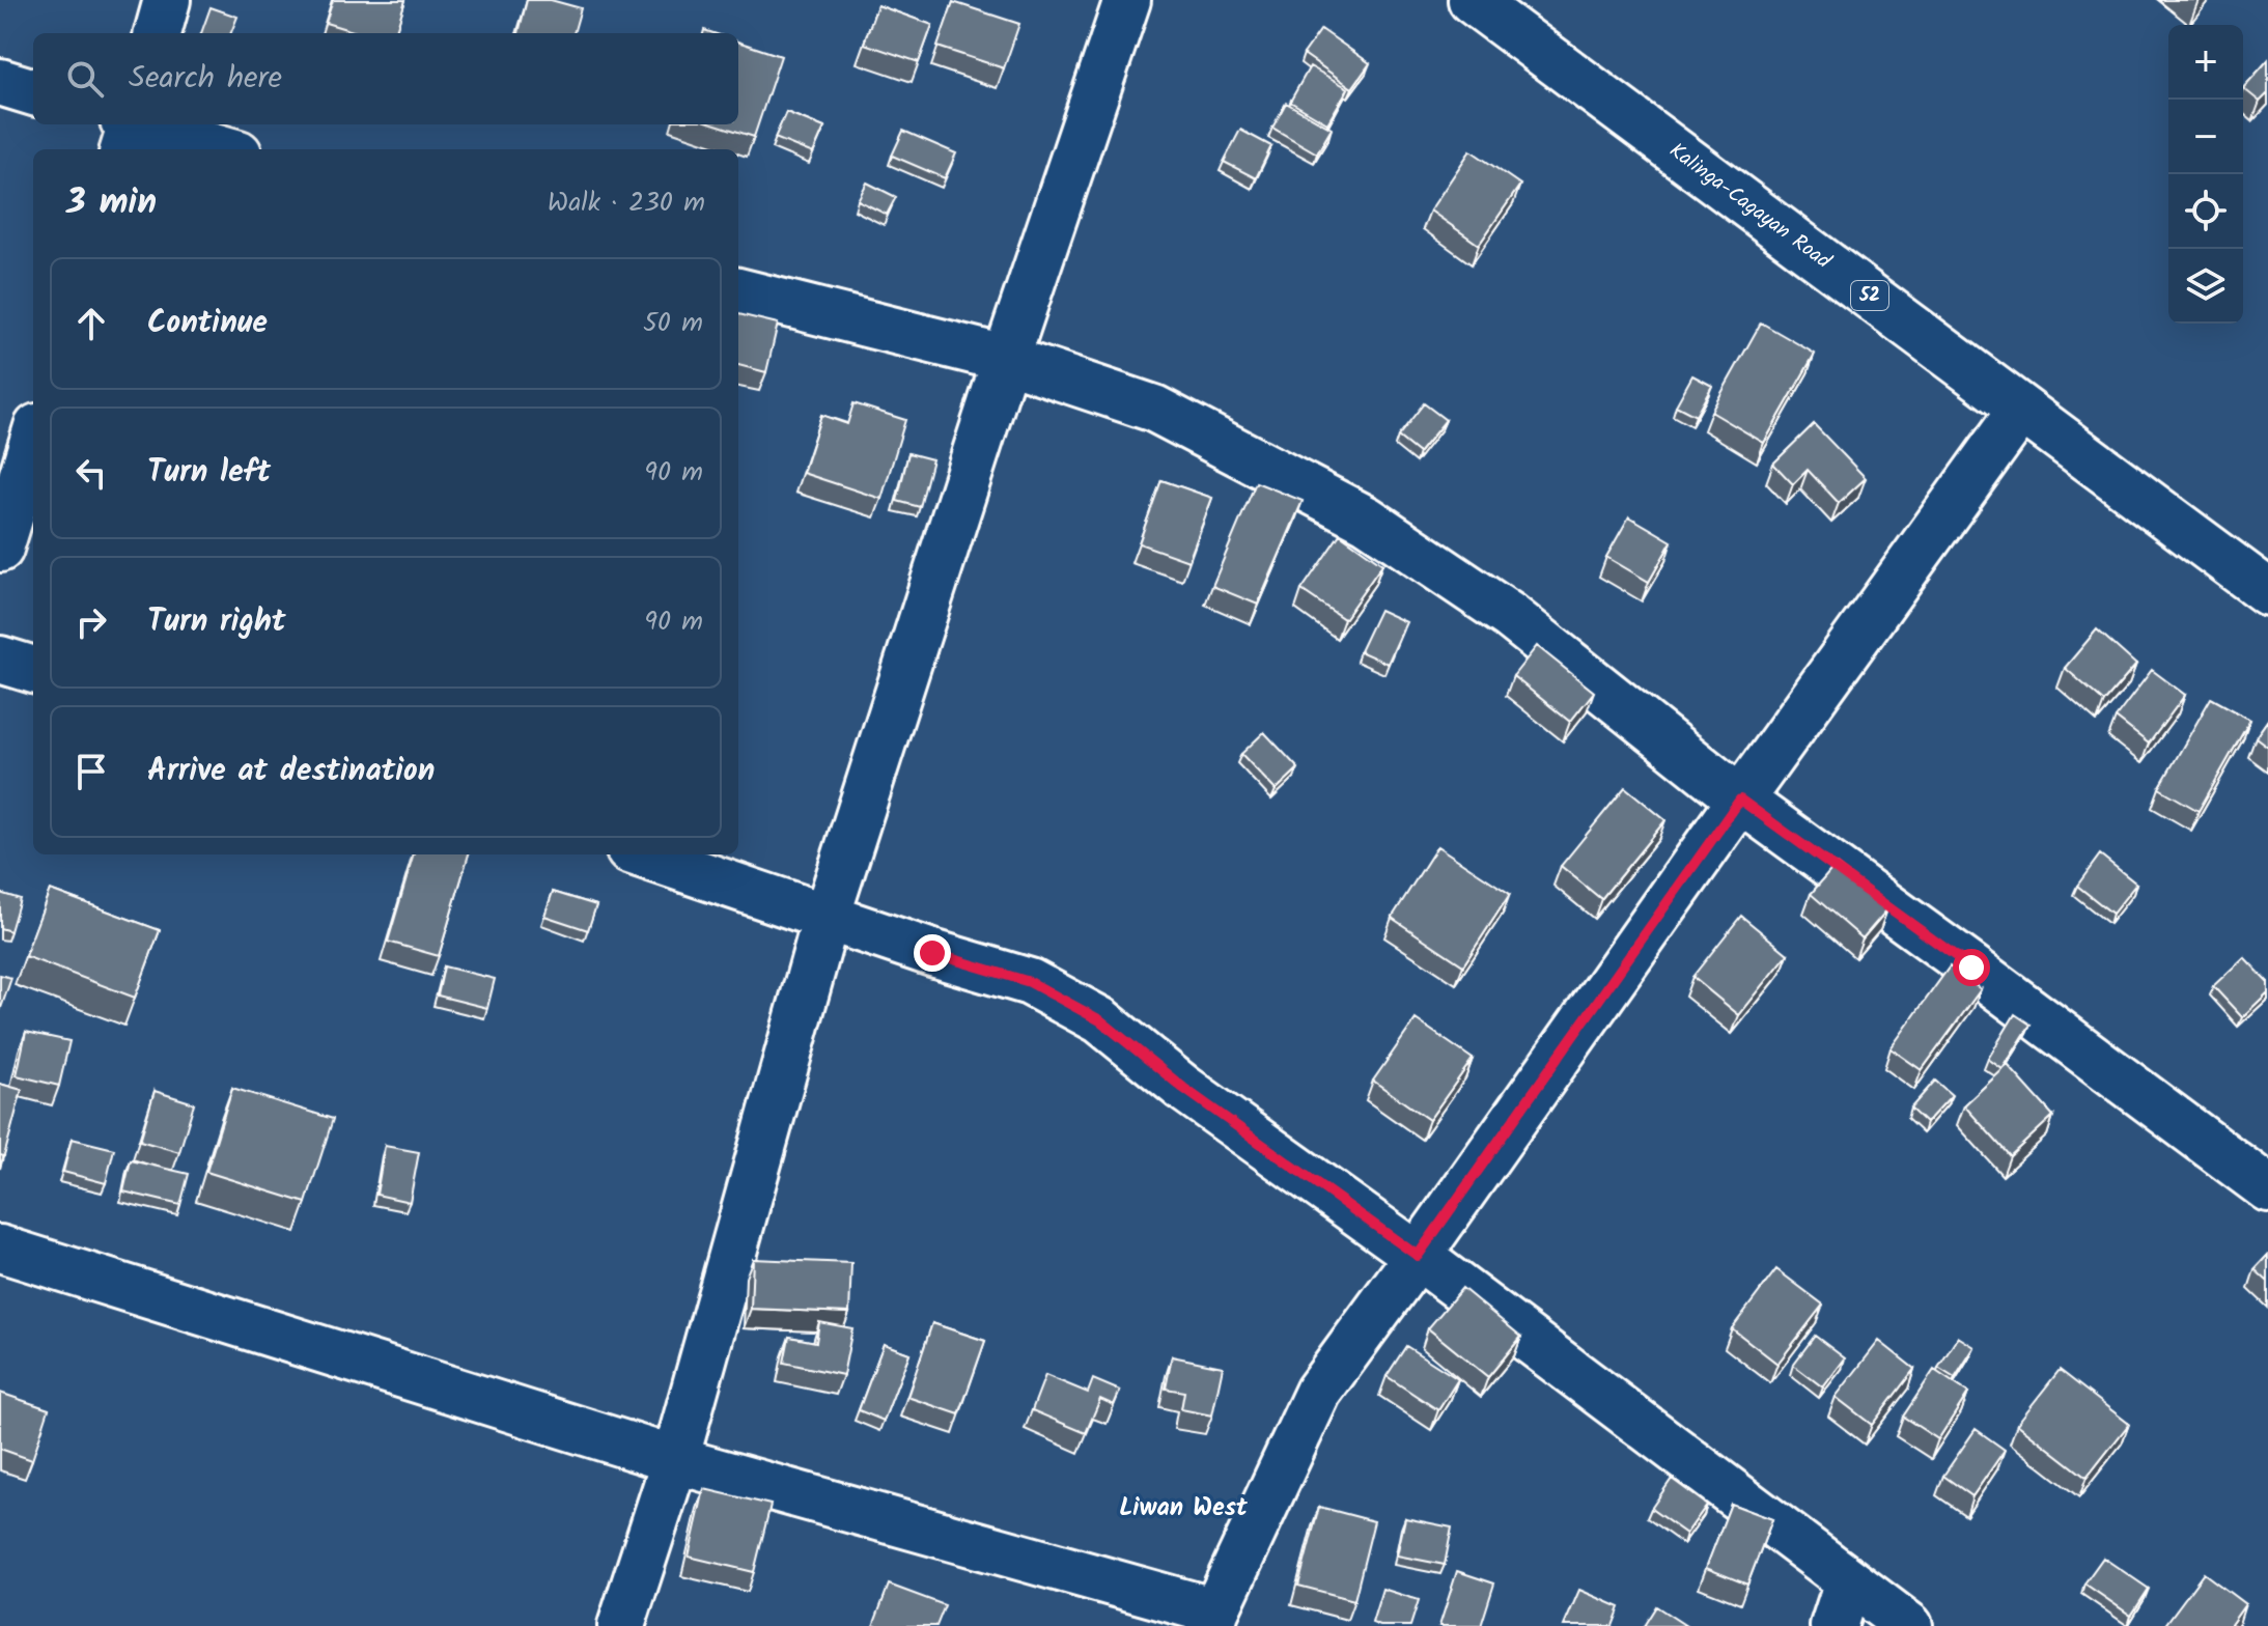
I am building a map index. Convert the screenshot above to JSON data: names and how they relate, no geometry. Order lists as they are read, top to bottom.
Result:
{
  "streets": {
    "main road": ["Kalinga-Cagayan Road", "52"]
  },
  "districts": ["Liwan West"],
  "page": {
    "map_buttons": ["+", "−"],
    "search": "Search here",
    "heading": ["3 min", "Walk · 230 m"],
    "list": [
      ["Continue", "50 m"],
      ["Turn left", "90 m"],
      ["Turn right", "90 m"],
      "Arrive at destination"
    ]
  }
}
